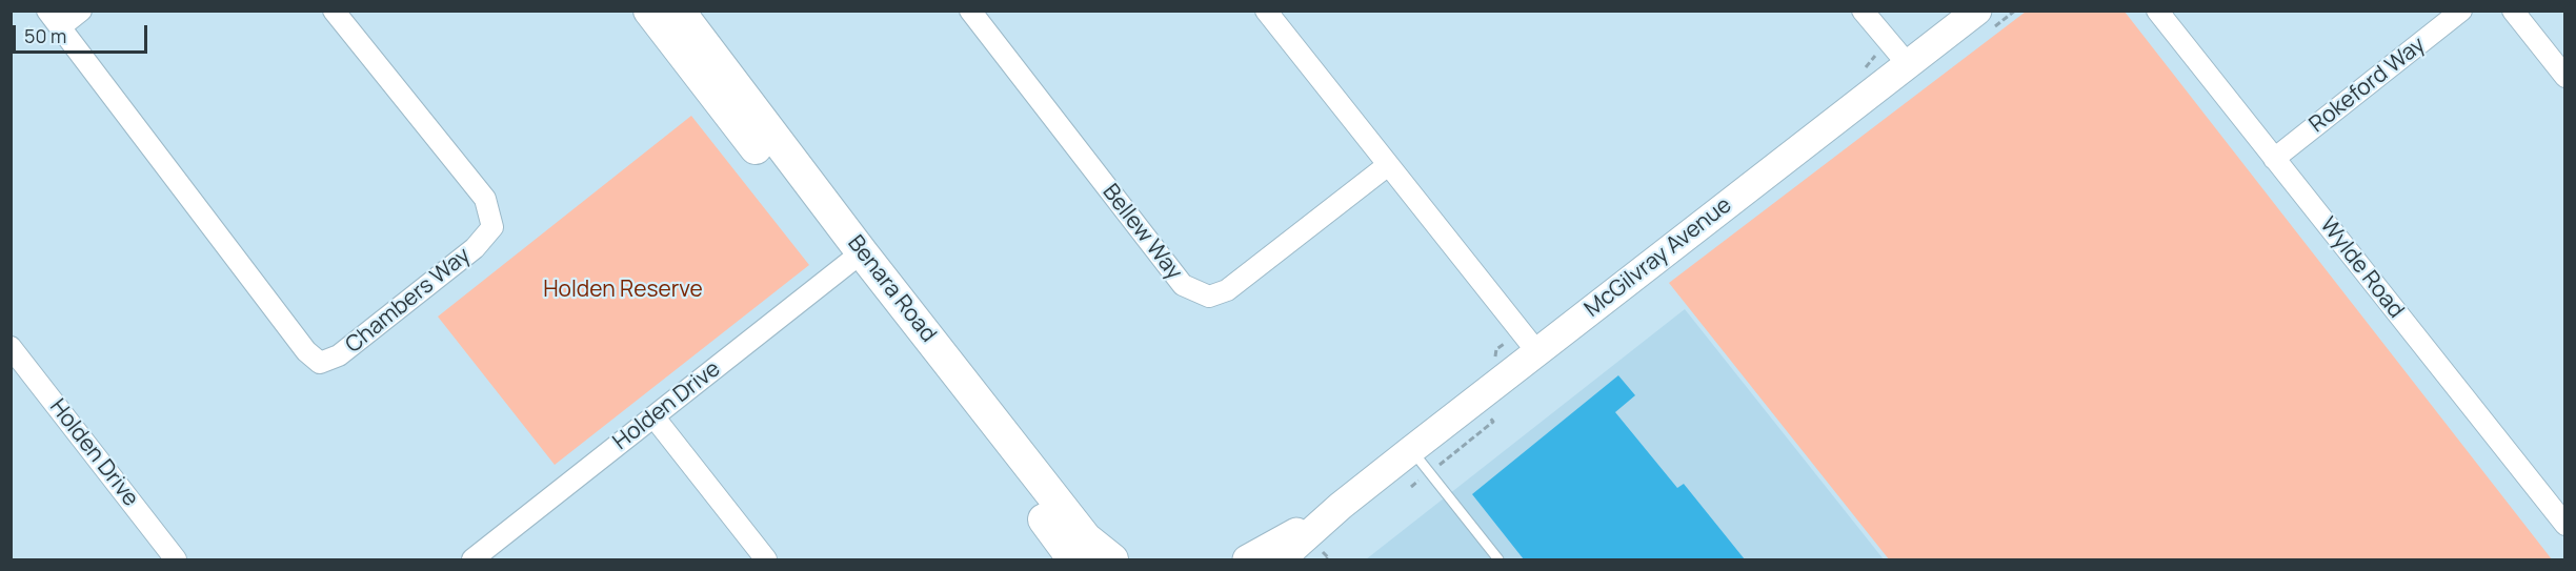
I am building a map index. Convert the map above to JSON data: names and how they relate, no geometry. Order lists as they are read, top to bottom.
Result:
{
  "streets": {
    "main road": ["McGilvray Avenue", "Benara Road"],
    "street": [
      "Rokeford Way",
      "Bellew Way",
      "Wylde Road",
      "Chambers Way",
      "Holden Drive"
    ]
  },
  "crossings": [
    ["Rokeford Way", "Wylde Road"],
    ["Benara Road", "Holden Drive"]
  ],
  "parks": ["Holden Reserve"],
  "scale_bar": "50 m"
}
